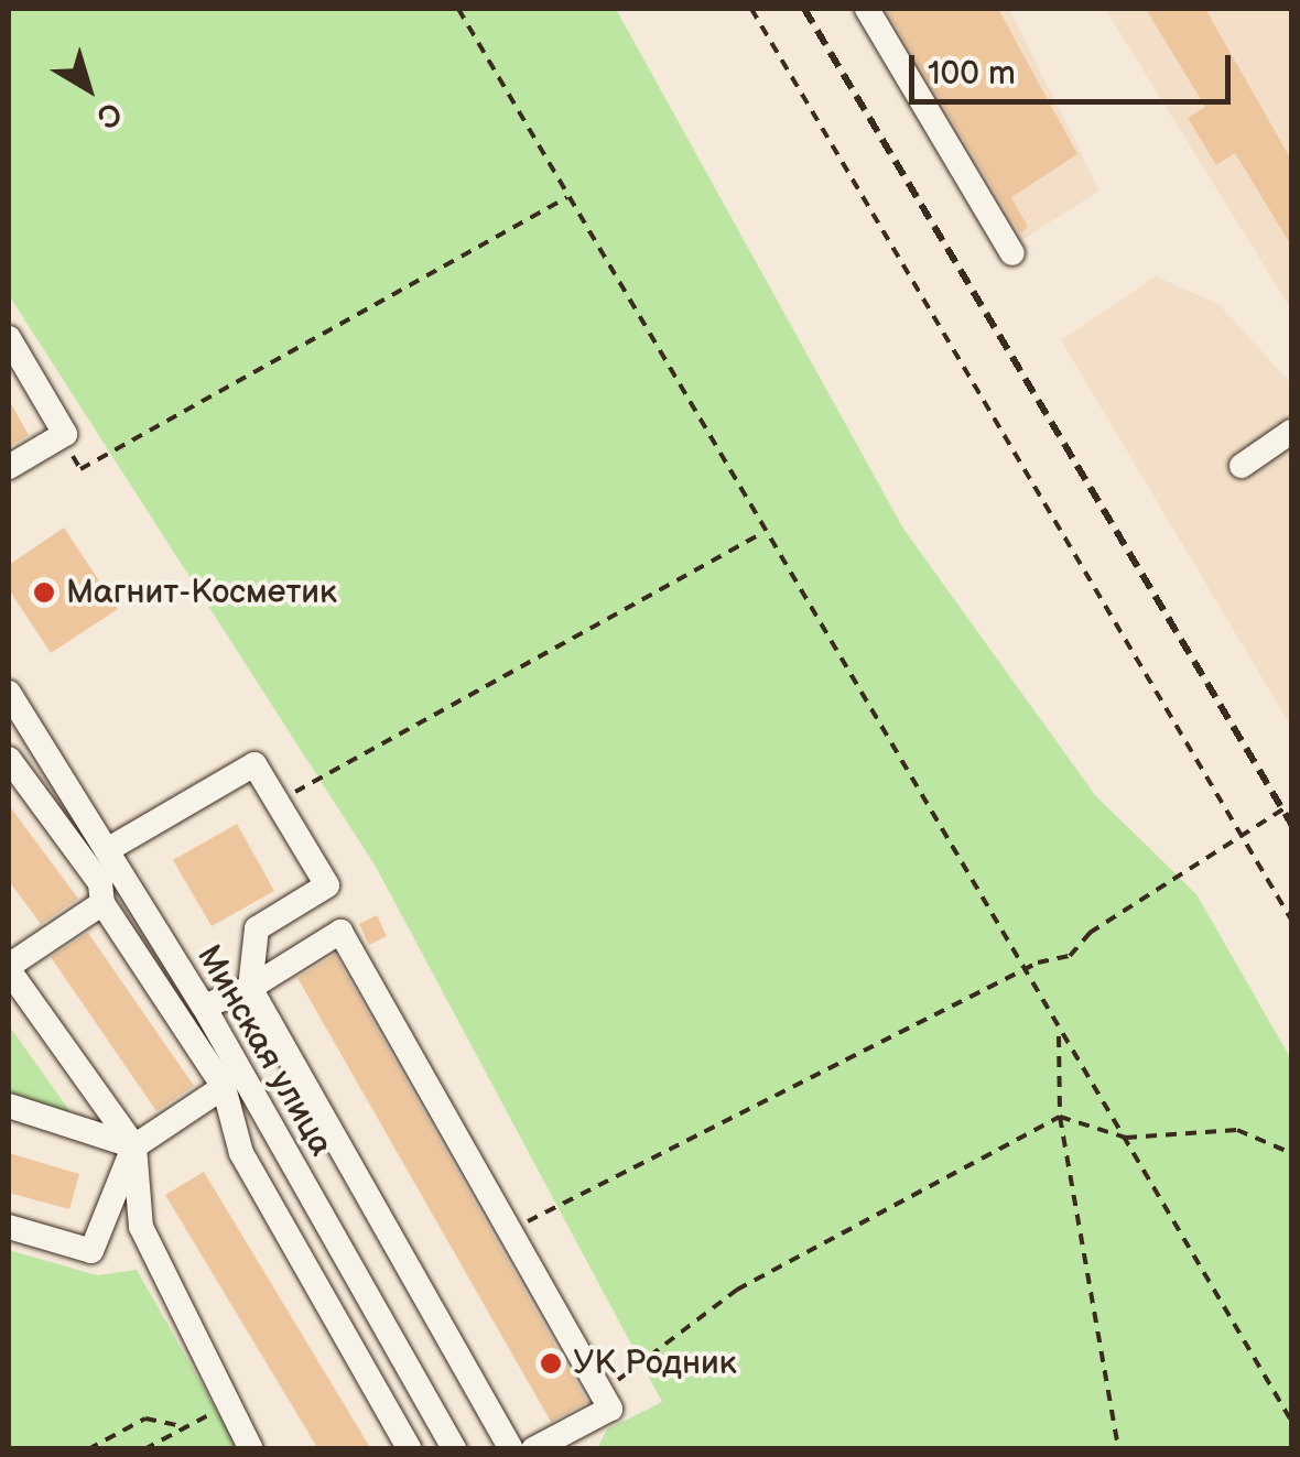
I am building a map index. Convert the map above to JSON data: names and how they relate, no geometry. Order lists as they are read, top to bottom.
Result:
{
  "streets": {
    "street": ["Минская улица"]
  },
  "places": ["Магнит-Косметик", "УК Родник"],
  "scale_bar": "100 m",
  "north": "bottom right"
}
